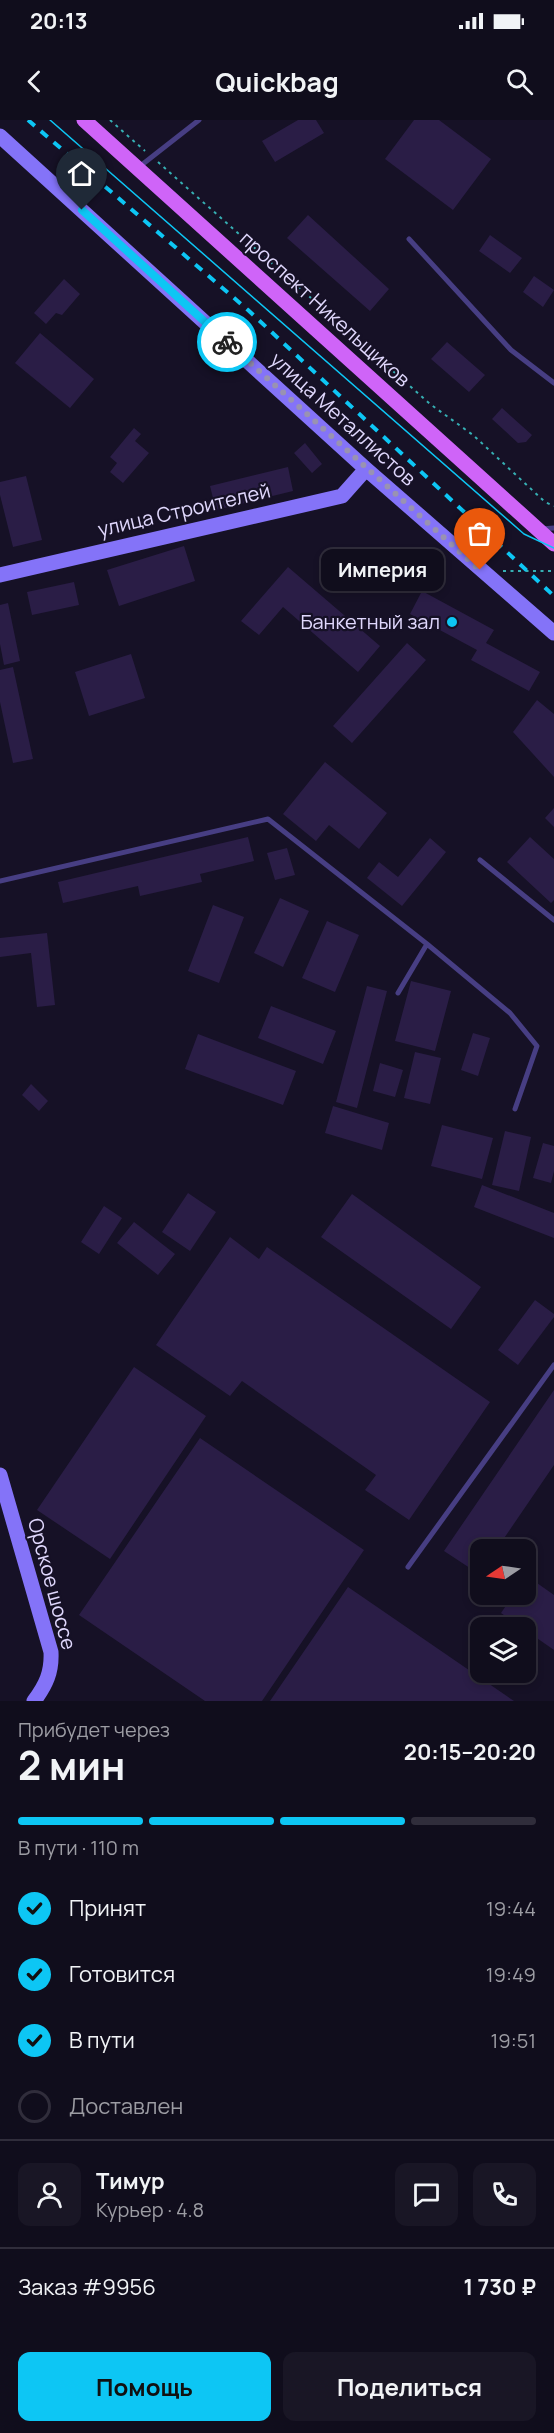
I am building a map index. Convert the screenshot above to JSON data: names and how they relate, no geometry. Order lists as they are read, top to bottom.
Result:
{
  "streets": {
    "main road": [
      "проспект Никельщиков",
      "улица Металлистов",
      "улица Строителей",
      "Орское шоссе"
    ]
  },
  "crossings": [
    ["улица Металлистов", "улица Строителей"]
  ],
  "places": ["Империя", "Банкетный зал"],
  "north": "left",
  "page": {
    "status": "20:13",
    "header": "Quickbag",
    "bubble": "Империя",
    "heading": ["2 мин", "Прибудет через", "20:15–20:20"],
    "panel": [
      "Тимур",
      "Курьер · 4.8",
      "Заказ #9956",
      "1 730 ₽"
    ],
    "bar": "В пути · 110 m",
    "list": [
      ["Принят", "19:44"],
      ["Готовится", "19:49"],
      ["В пути", "19:51"],
      "Доставлен"
    ],
    "buttons": ["Помощь", "Поделиться"]
  }
}
